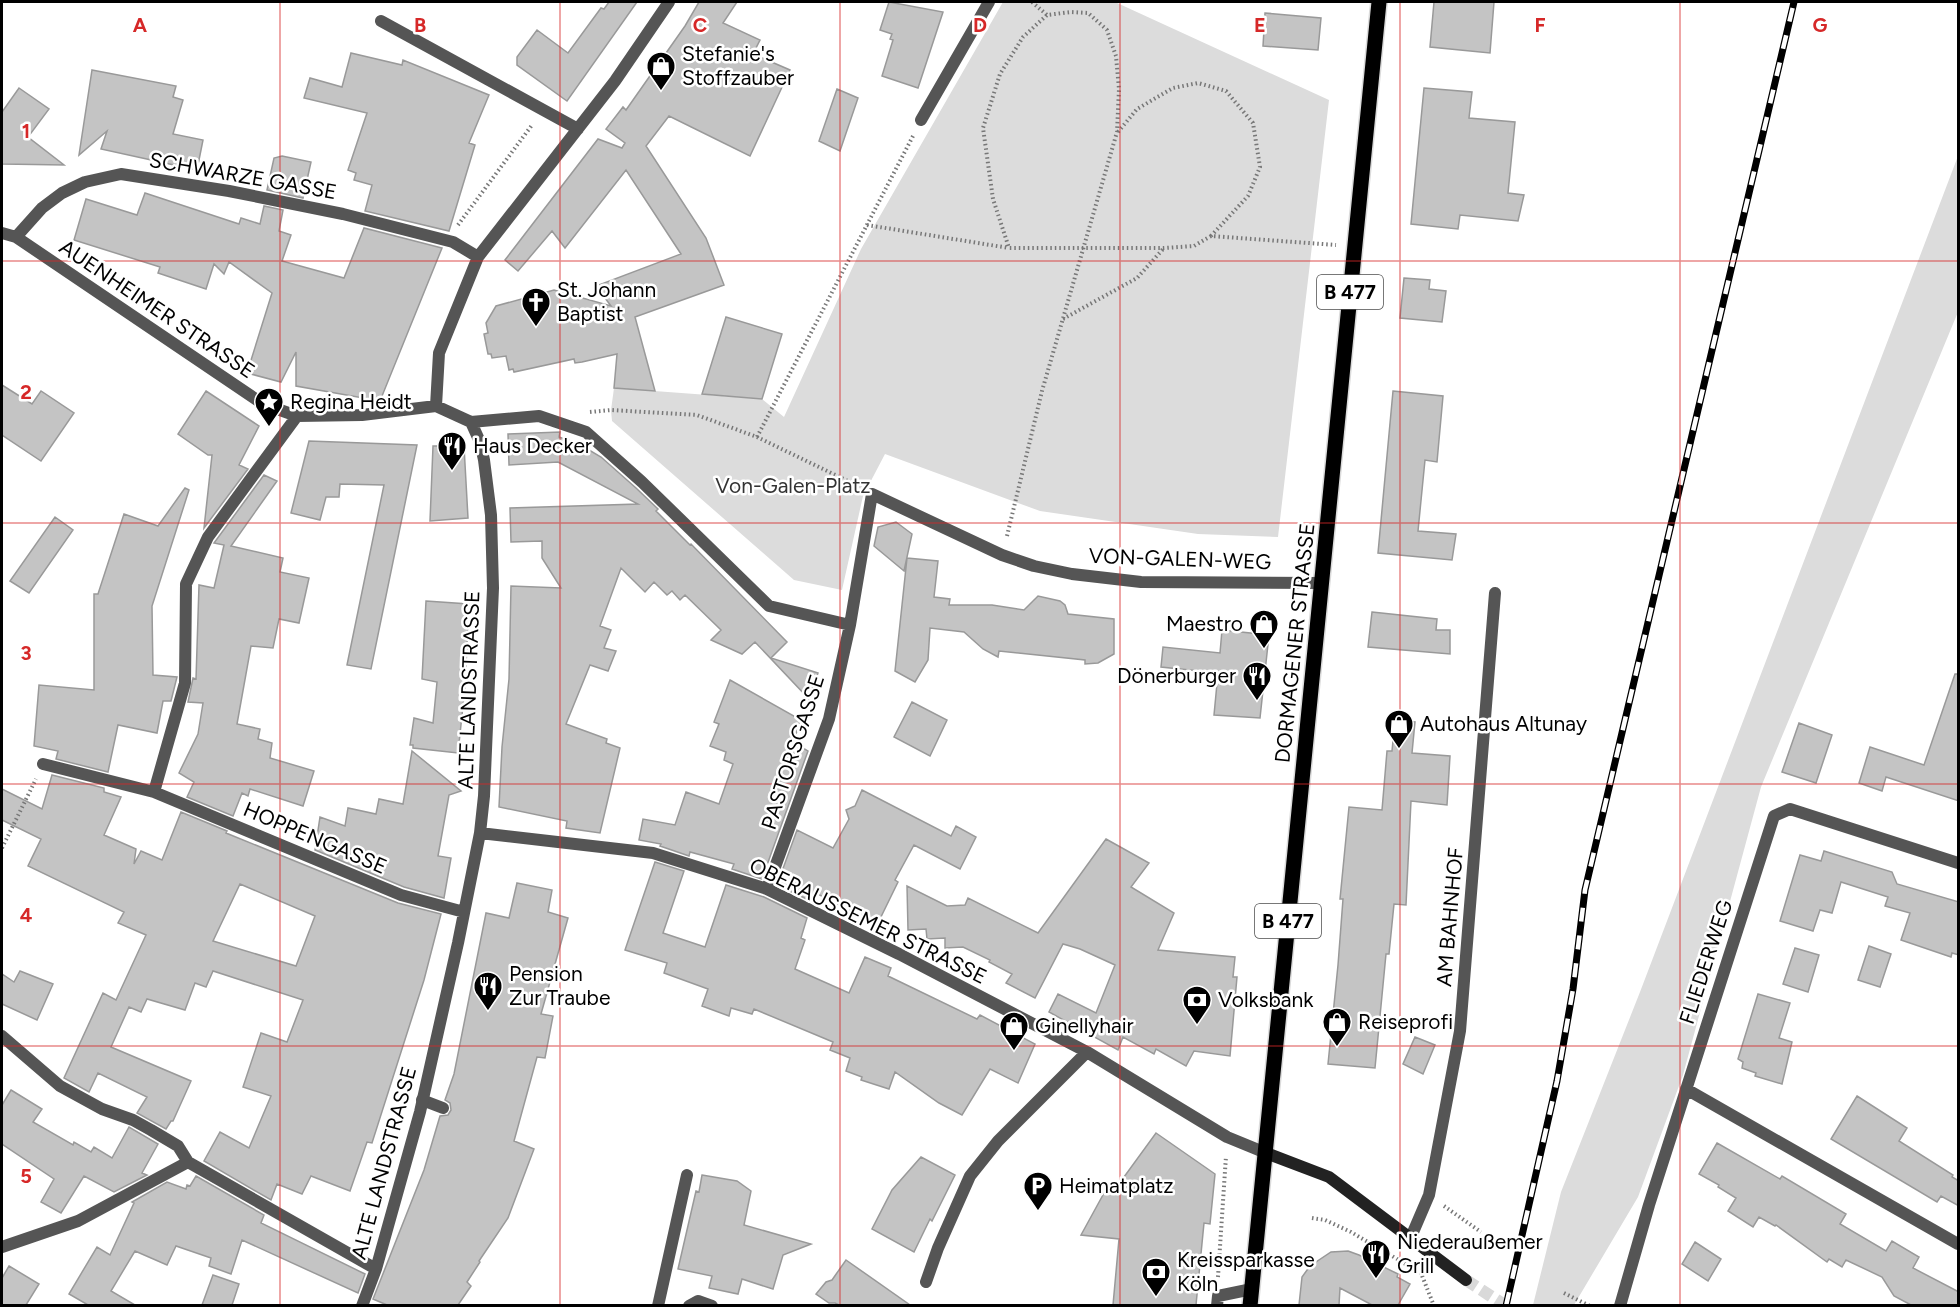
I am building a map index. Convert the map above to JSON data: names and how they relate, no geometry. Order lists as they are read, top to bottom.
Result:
{
  "streets": {
    "main road": ["B 477", "DORMAGENER STRASSE", "OBERAUSSEMER STRASSE"],
    "street": [
      "SCHWARZE GASSE",
      "AUENHEIMER STRASSE",
      "VON-GALEN-WEG",
      "ALTE LANDSTRASSE",
      "PASTORSGASSE",
      "HOPPENGASSE",
      "AM BAHNHOF",
      "FLIEDERWEG"
    ]
  },
  "crossings": [
    ["SCHWARZE GASSE", "AUENHEIMER STRASSE"],
    ["VON-GALEN-WEG", "DORMAGENER STRASSE"],
    ["VON-GALEN-WEG", "PASTORSGASSE"],
    ["DORMAGENER STRASSE", "OBERAUSSEMER STRASSE"],
    ["ALTE LANDSTRASSE", "HOPPENGASSE"],
    ["ALTE LANDSTRASSE", "OBERAUSSEMER STRASSE"],
    ["PASTORSGASSE", "OBERAUSSEMER STRASSE"],
    ["AM BAHNHOF", "OBERAUSSEMER STRASSE"]
  ],
  "parks": ["Von-Galen-Platz"],
  "places": {
    "shop": [
      "Stefanie's Stoffzauber",
      "Maestro",
      "Autohaus Altunay",
      "Reiseprofi",
      "Ginellyhair"
    ],
    "church": ["St. Johann Baptist"],
    "place": ["Regina Heidt"],
    "restaurant": [
      "Haus Decker",
      "Dönerburger",
      "Pension Zur Traube",
      "Niederaußemer Grill"
    ],
    "bank": ["Volksbank", "Kreissparkasse Köln"],
    "parking": ["Heimatplatz"]
  },
  "grid": {
    "columns": [
      "A",
      "B",
      "C",
      "D",
      "E",
      "F",
      "G"
    ],
    "rows": [
      "1",
      "2",
      "3",
      "4",
      "5"
    ]
  }
}
